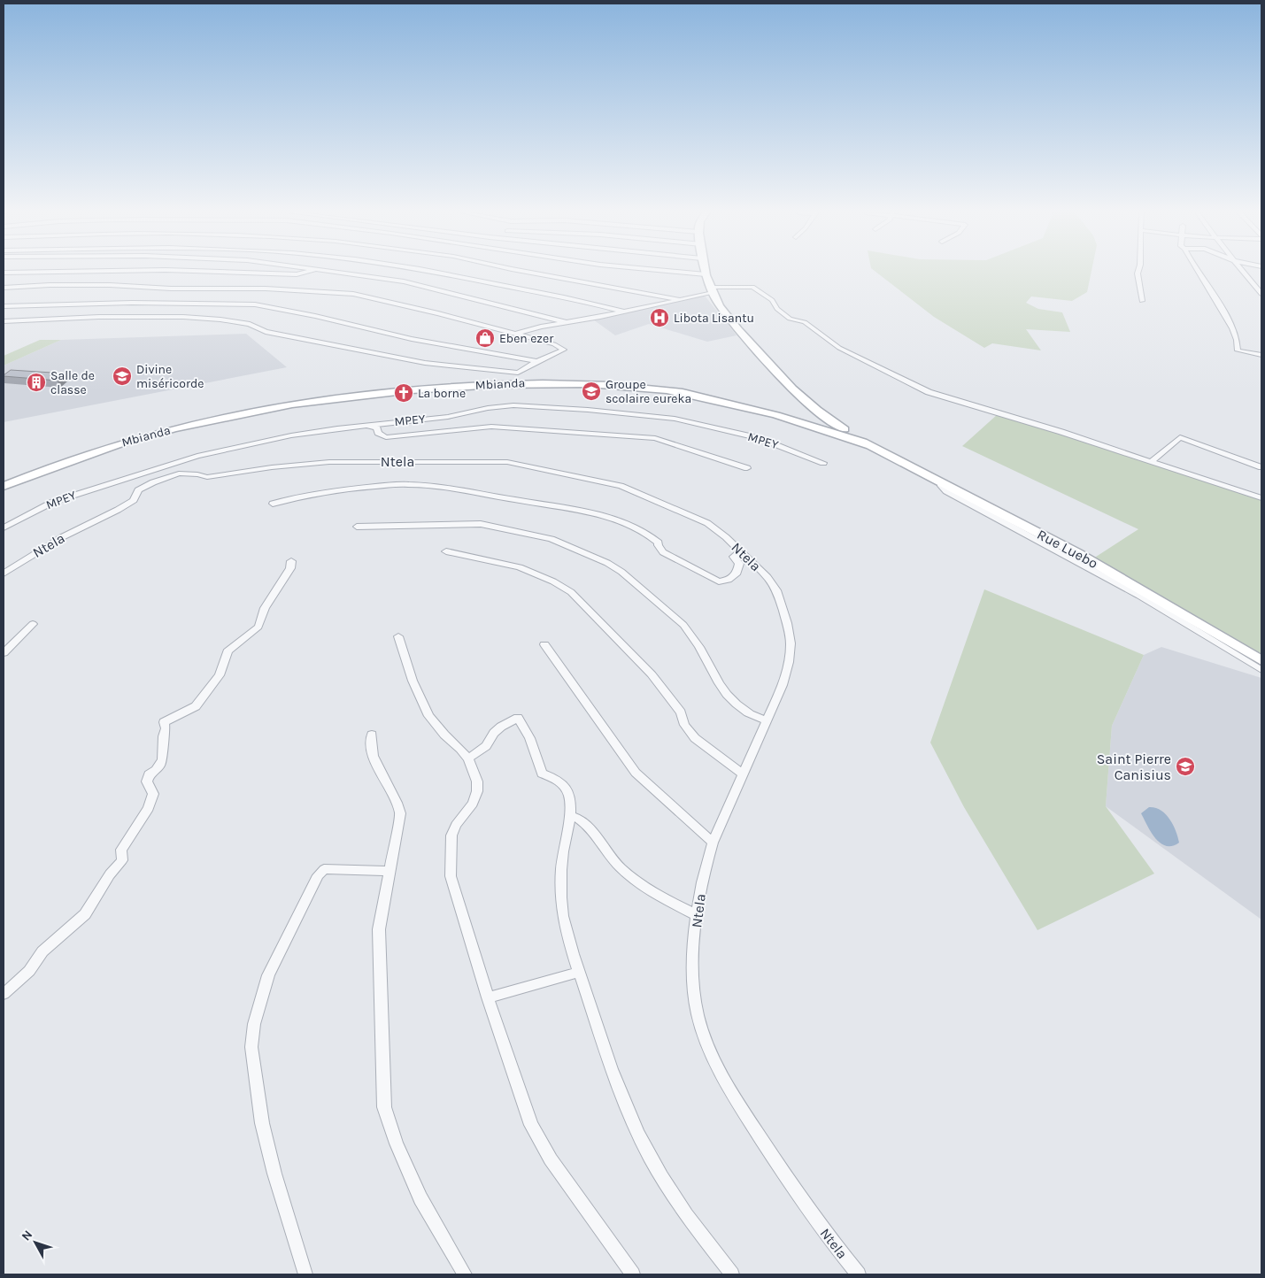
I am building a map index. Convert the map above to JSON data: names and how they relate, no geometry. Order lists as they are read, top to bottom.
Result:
{
  "streets": {
    "street": [
      "Mbianda",
      "MPEY",
      "Ntela",
      "Rue Luebo"
    ]
  },
  "crossings": [
    ["Mbianda", "Rue Luebo"]
  ],
  "places": {
    "hospital": ["Libota Lisantu"],
    "shop": ["Eben ezer"],
    "school or university": ["Divine miséricorde", "Groupe scolaire eureka", "Saint Pierre Canisius"],
    "building": ["Salle de classe"],
    "church": ["La borne"]
  },
  "north": "top left"
}
